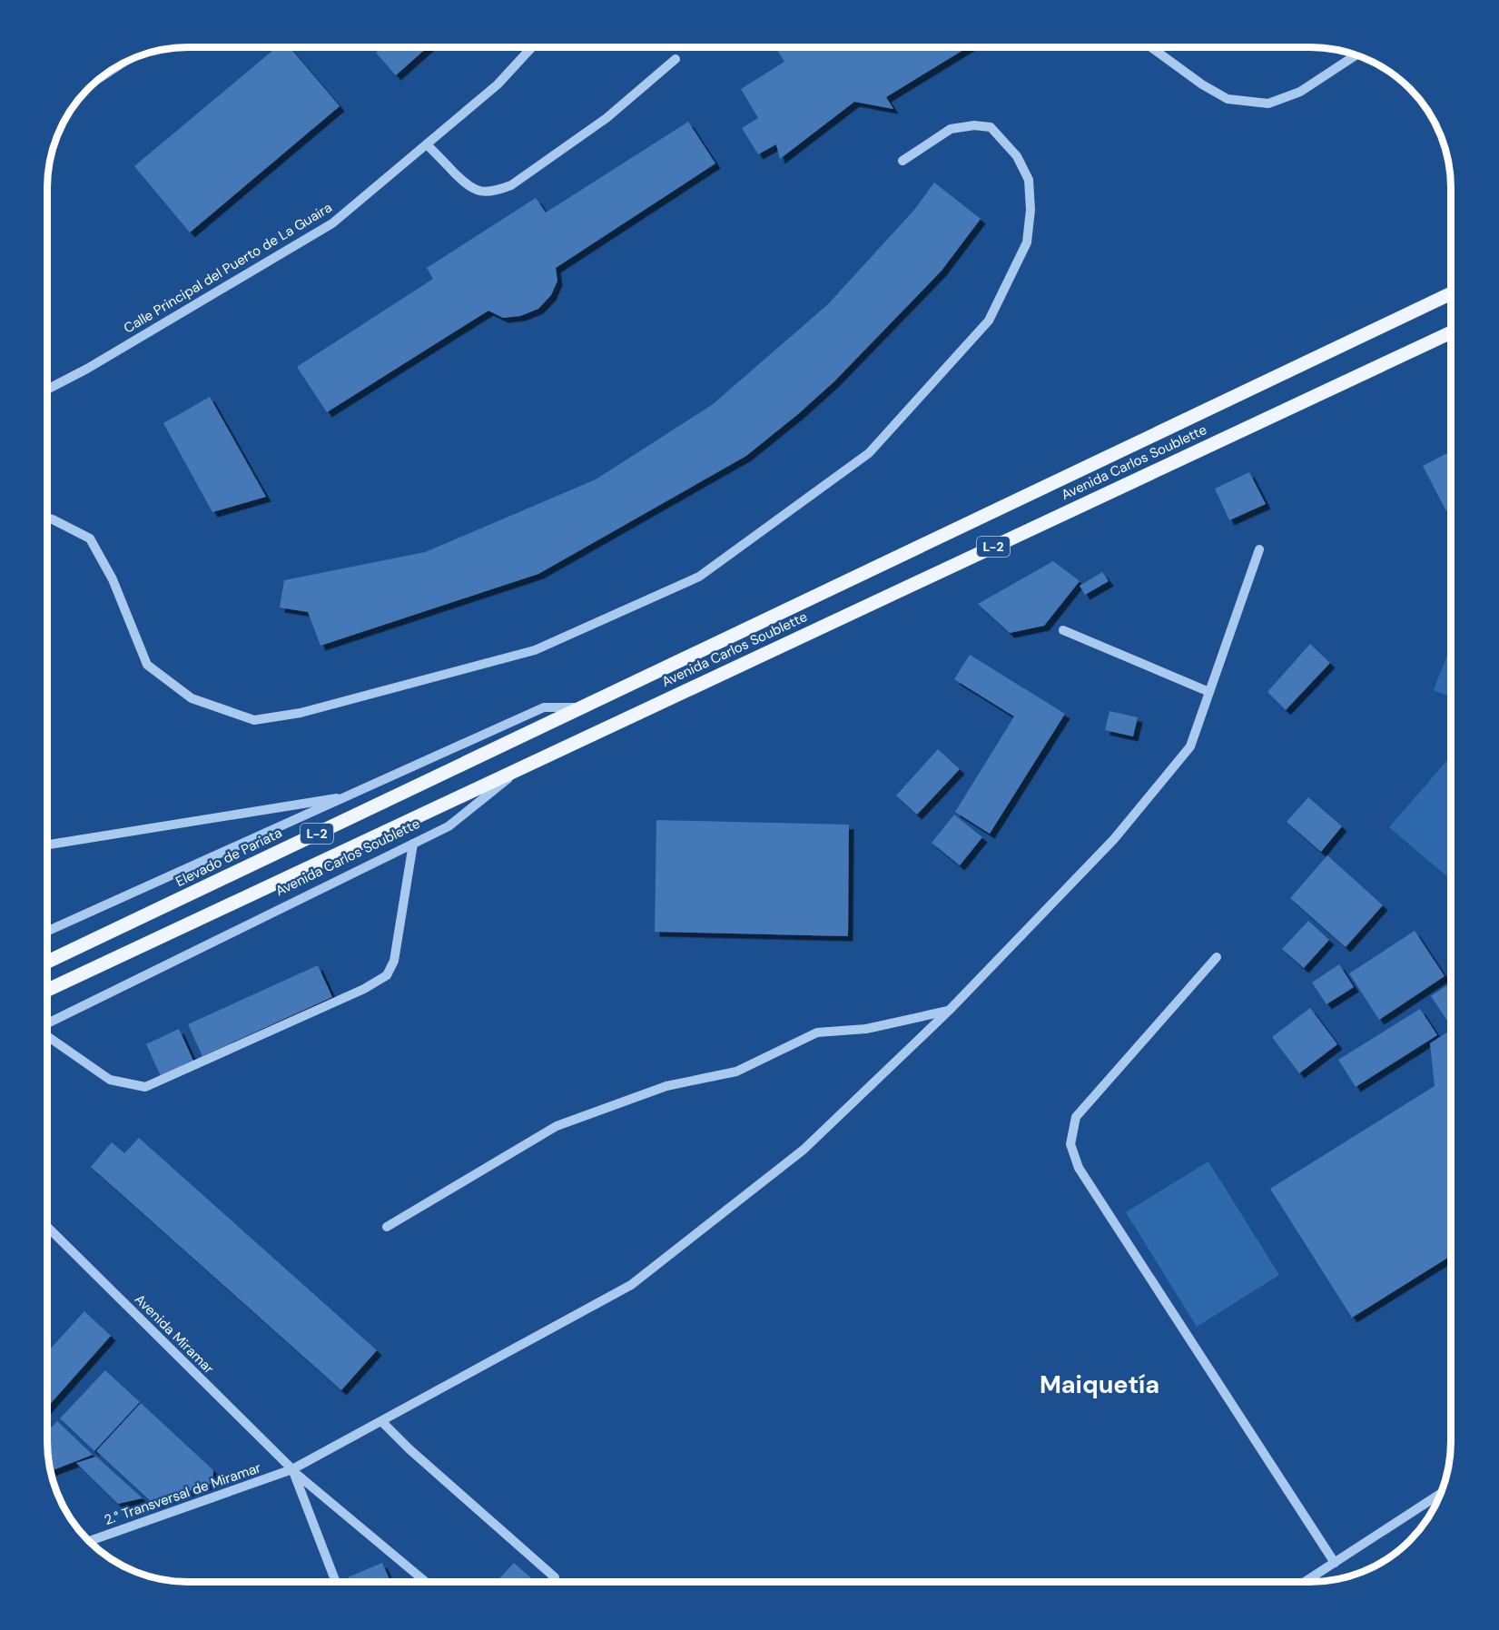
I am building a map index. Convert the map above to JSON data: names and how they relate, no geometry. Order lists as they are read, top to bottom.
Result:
{
  "streets": {
    "main road": ["Avenida Carlos Soublette", "L-2", "Elevado de Pariata"],
    "street": ["Calle Principal del Puerto de La Guaira", "Avenida Miramar", "2.° Transversal de Miramar"]
  },
  "crossings": [
    ["Avenida Carlos Soublette", "L-2"],
    ["Avenida Carlos Soublette", "Elevado de Pariata"],
    ["Avenida Miramar", "2.° Transversal de Miramar"]
  ],
  "districts": ["Maiquetía"]
}
